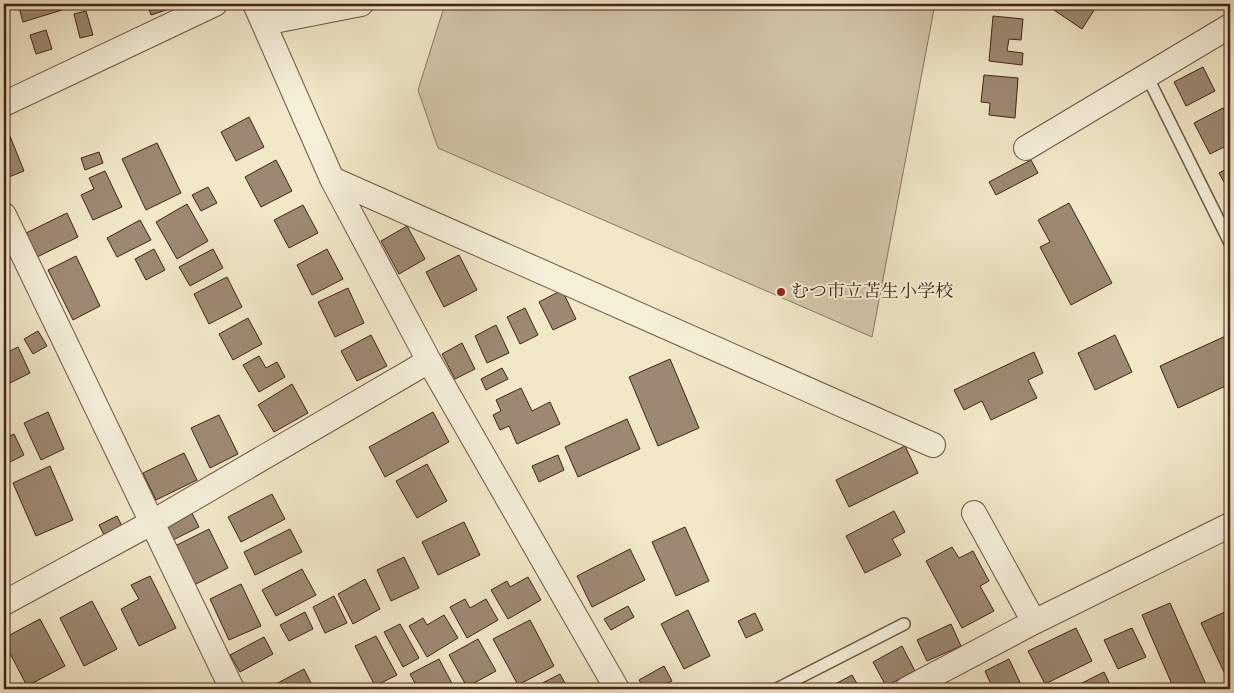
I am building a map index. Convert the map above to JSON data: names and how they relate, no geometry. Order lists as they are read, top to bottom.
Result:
{
  "places": ["むつ市立苫生小学校"]
}
